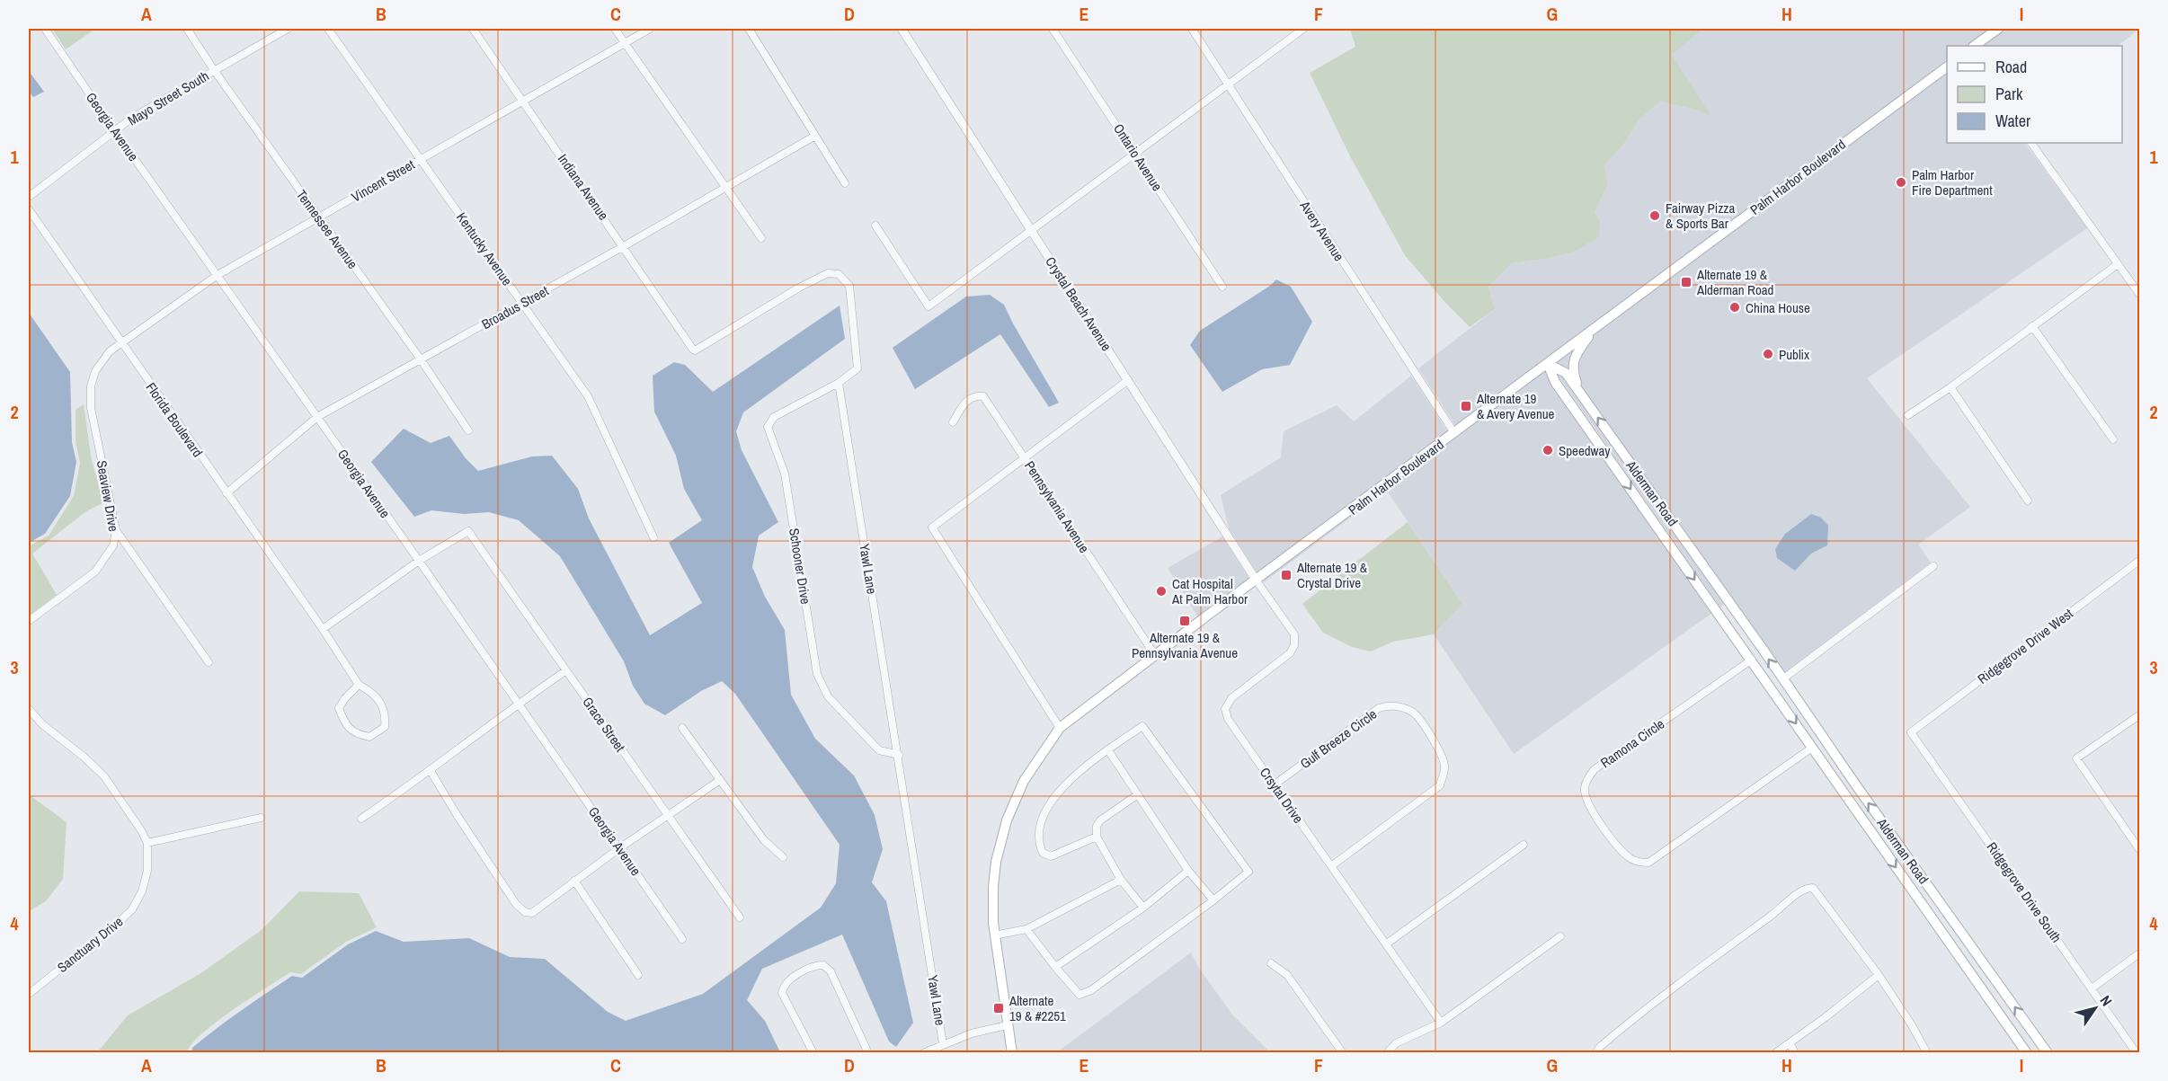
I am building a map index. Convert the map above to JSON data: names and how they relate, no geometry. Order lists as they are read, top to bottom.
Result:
{
  "streets": {
    "main road": ["Palm Harbor Boulevard", "Alderman Road"],
    "street": [
      "Mayo Street South",
      "Georgia Avenue",
      "Ontario Avenue",
      "Vincent Street",
      "Indiana Avenue",
      "Tennessee Avenue",
      "Avery Avenue",
      "Kentucky Avenue",
      "Crystal Beach Avenue",
      "Broadus Street",
      "Florida Boulevard",
      "Seaview Drive",
      "Pennsylvania Avenue",
      "Schooner Drive",
      "Yawl Lane",
      "Ridgegrove Drive West",
      "Grace Street",
      "Gulf Breeze Circle",
      "Ramona Circle",
      "Crsytal Drive",
      "Ridgegrove Drive South",
      "Sanctuary Drive"
    ]
  },
  "crossings": [
    ["Mayo Street South", "Georgia Avenue"],
    ["Mayo Street South", "Tennessee Avenue"],
    ["Georgia Avenue", "Vincent Street"],
    ["Georgia Avenue", "Broadus Street"],
    ["Georgia Avenue", "Grace Street"],
    ["Palm Harbor Boulevard", "Avery Avenue"],
    ["Palm Harbor Boulevard", "Crystal Beach Avenue"],
    ["Palm Harbor Boulevard", "Alderman Road"],
    ["Palm Harbor Boulevard", "Pennsylvania Avenue"],
    ["Palm Harbor Boulevard", "Crsytal Drive"],
    ["Vincent Street", "Indiana Avenue"],
    ["Vincent Street", "Tennessee Avenue"],
    ["Vincent Street", "Kentucky Avenue"],
    ["Vincent Street", "Florida Boulevard"],
    ["Vincent Street", "Seaview Drive"],
    ["Indiana Avenue", "Broadus Street"],
    ["Indiana Avenue", "Schooner Drive"],
    ["Indiana Avenue", "Yawl Lane"],
    ["Tennessee Avenue", "Broadus Street"],
    ["Kentucky Avenue", "Broadus Street"],
    ["Crystal Beach Avenue", "Crsytal Drive"],
    ["Broadus Street", "Florida Boulevard"],
    ["Florida Boulevard", "Seaview Drive"],
    ["Alderman Road", "Ramona Circle"],
    ["Schooner Drive", "Yawl Lane"],
    ["Ridgegrove Drive West", "Ridgegrove Drive South"],
    ["Gulf Breeze Circle", "Crsytal Drive"]
  ],
  "places": {
    "other": [
      "Palm Harbor Fire Department",
      "Fairway Pizza & Sports Bar",
      "China House",
      "Publix",
      "Speedway",
      "Cat Hospital At Palm Harbor"
    ],
    "transit": [
      "Alternate 19 & Alderman Road",
      "Alternate 19 & Avery Avenue",
      "Alternate 19 & Crystal Drive",
      "Alternate 19 & Pennsylvania Avenue",
      "Alternate 19 & #2251"
    ]
  },
  "legend": ["Road", "Park", "Water"],
  "north": "top right",
  "grid": {
    "columns": [
      "A",
      "B",
      "C",
      "D",
      "E",
      "F",
      "G",
      "H",
      "I"
    ],
    "rows": [
      "1",
      "2",
      "3",
      "4"
    ]
  }
}
